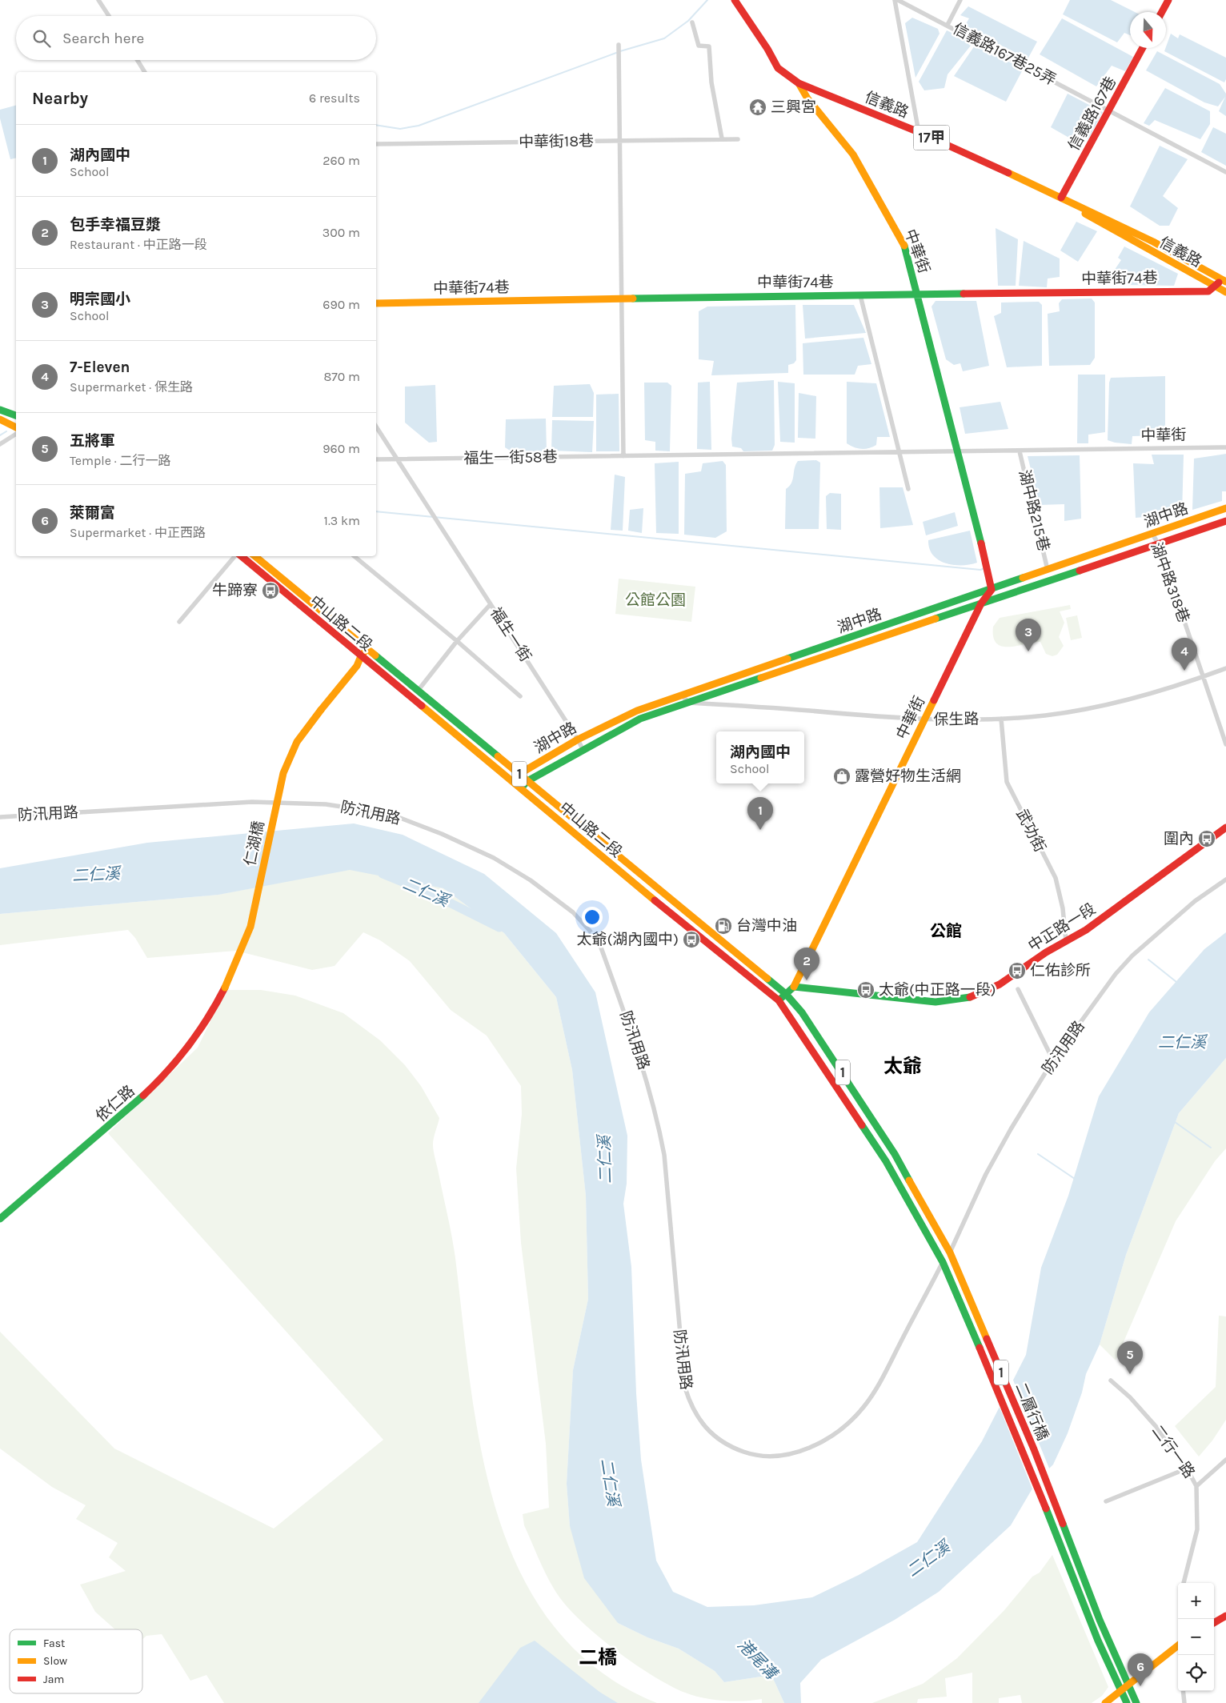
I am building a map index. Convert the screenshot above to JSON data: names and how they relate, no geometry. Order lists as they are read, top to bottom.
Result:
{
  "streets": {
    "street": [
      "信義路167巷25弄",
      "信義路",
      "信義路167巷",
      "17甲",
      "中華街18巷",
      "中華街",
      "中華街74巷",
      "福生一街58巷",
      "湖中路215巷",
      "湖中路",
      "湖中路318巷",
      "中山路二段",
      "福生一街",
      "保生路",
      "1",
      "防汛用路",
      "武功街",
      "仁湖橋",
      "中正路一段",
      "依仁路",
      "二層行橋",
      "二行一路"
    ]
  },
  "crossings": [
    ["信義路167巷25弄", "信義路167巷"],
    ["信義路", "信義路167巷"],
    ["信義路", "中華街"],
    ["信義路", "中華街74巷"],
    ["中華街", "中華街74巷"],
    ["中華街", "福生一街58巷"],
    ["中華街", "湖中路215巷"],
    ["中華街", "湖中路"],
    ["中華街", "保生路"],
    ["中華街", "中正路一段"],
    ["福生一街58巷", "福生一街"],
    ["湖中路215巷", "湖中路"],
    ["湖中路", "湖中路318巷"],
    ["湖中路", "中山路二段"],
    ["湖中路", "福生一街"],
    ["湖中路", "保生路"],
    ["湖中路318巷", "保生路"],
    ["中山路二段", "仁湖橋"],
    ["中山路二段", "二層行橋"],
    ["保生路", "武功街"],
    ["1", "二層行橋"],
    ["防汛用路", "二層行橋"],
    ["武功街", "中正路一段"],
    ["仁湖橋", "依仁路"]
  ],
  "districts": ["公館", "太爺", "二橋"],
  "water": ["二仁溪", "港尾溝"],
  "parks": ["公館公園"],
  "places": {
    "temple": ["三興宮"],
    "bus stop": [
      "牛蹄寮",
      "圍內",
      "太爺(湖內國中)",
      "仁佑診所",
      "太爺(中正路一段)"
    ],
    "shop": ["露營好物生活網"],
    "fuel station": ["台灣中油"]
  },
  "legend": ["Fast", "Slow", "Jam"],
  "north": "bottom",
  "page": {
    "search": "Search here",
    "heading": ["Nearby", "6 results"],
    "list": [
      {
        "mark": "1",
        "name": "湖內國中",
        "note": "School",
        "value": "260 m"
      },
      {
        "mark": "2",
        "name": "包手幸福豆漿",
        "note": "Restaurant · 中正路一段",
        "value": "300 m"
      },
      {
        "mark": "3",
        "name": "明宗國小",
        "note": "School",
        "value": "690 m"
      },
      {
        "mark": "4",
        "name": "7-Eleven",
        "note": "Supermarket · 保生路",
        "value": "870 m"
      },
      {
        "mark": "5",
        "name": "五將軍",
        "note": "Temple · 二行一路",
        "value": "960 m"
      },
      {
        "mark": "6",
        "name": "萊爾富",
        "note": "Supermarket · 中正西路",
        "value": "1.3 km"
      }
    ],
    "pins": [
      "3",
      "4",
      "1",
      "2",
      "5",
      "6"
    ],
    "popup": ["湖內國中", "School"],
    "map_buttons": ["+", "−"]
  }
}
